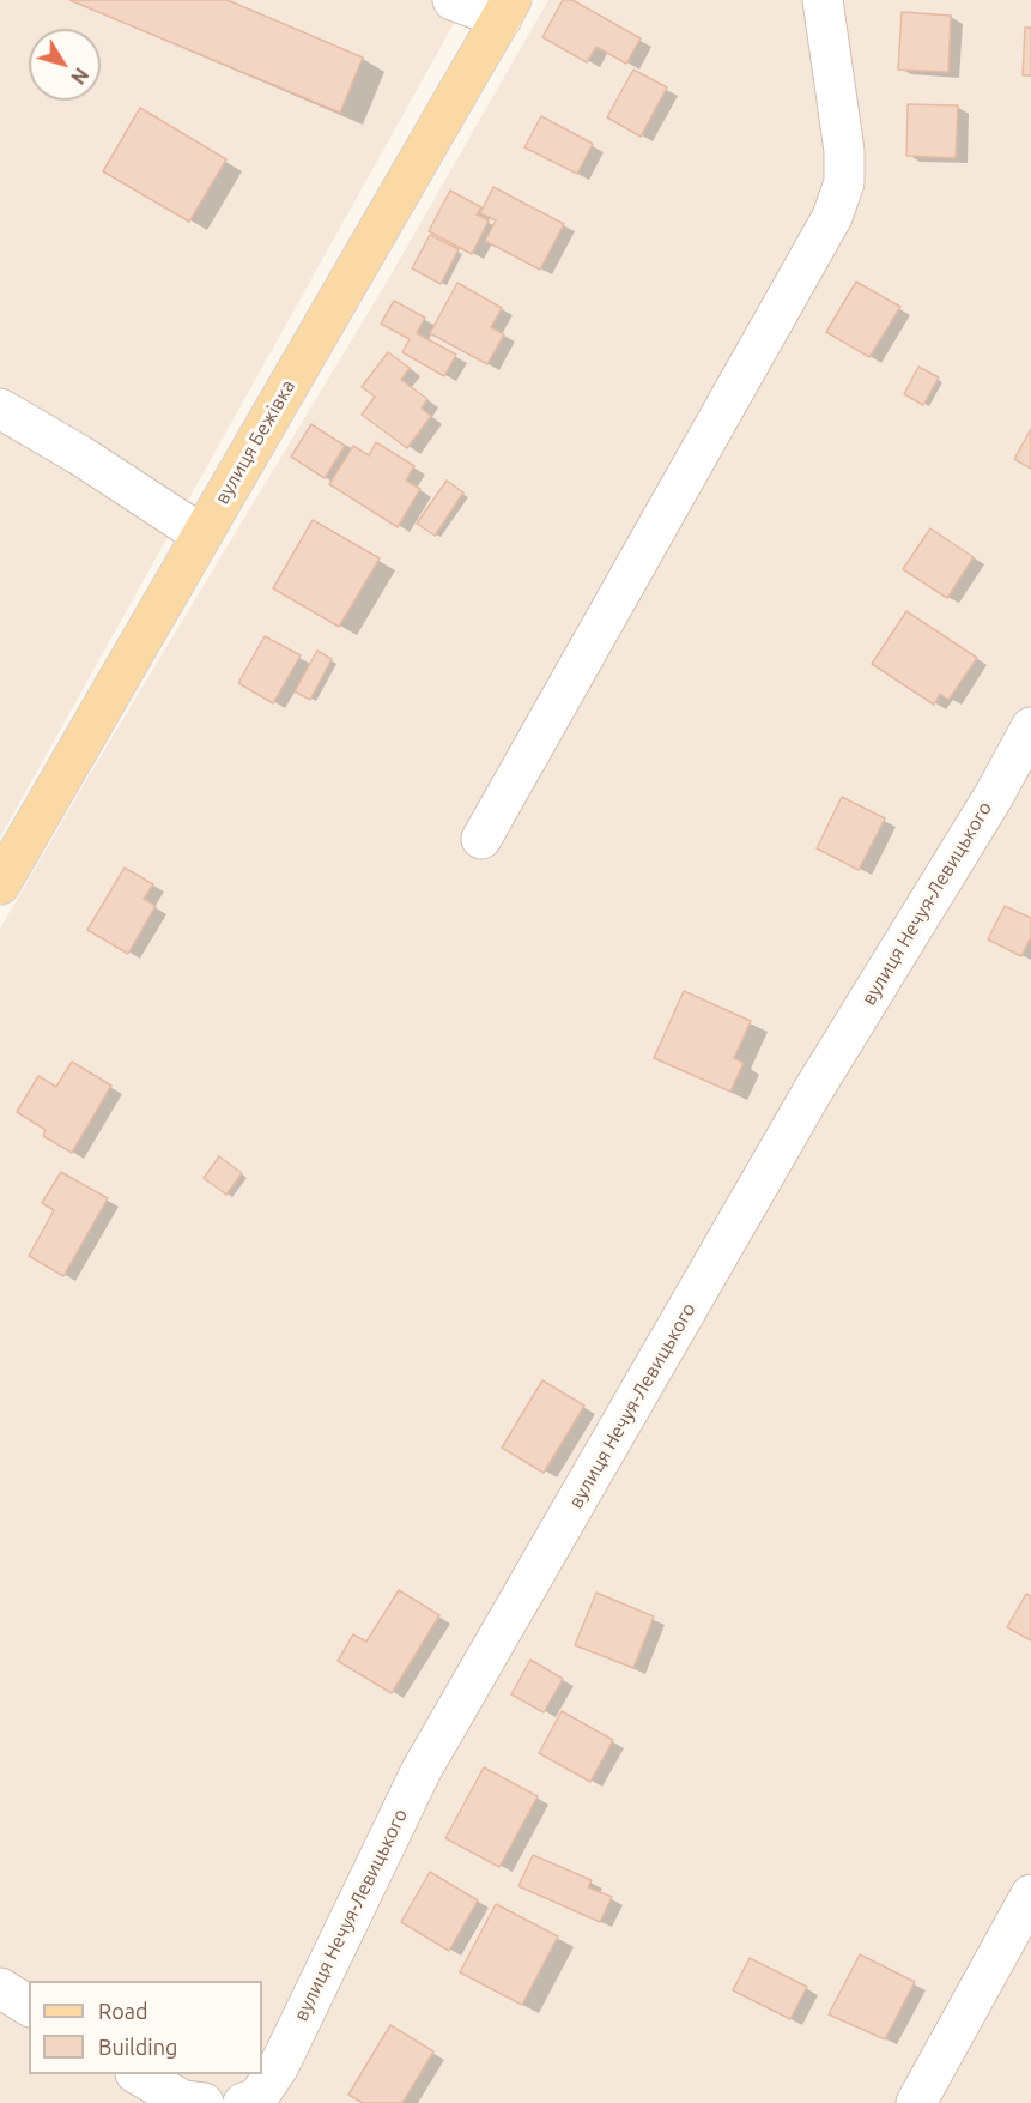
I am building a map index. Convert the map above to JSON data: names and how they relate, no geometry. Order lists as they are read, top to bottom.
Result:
{
  "streets": {
    "main road": ["вулиця Бежівка"],
    "street": ["вулиця Нечуя-Левицького"]
  },
  "legend": ["Road", "Building"],
  "north": "bottom right"
}
